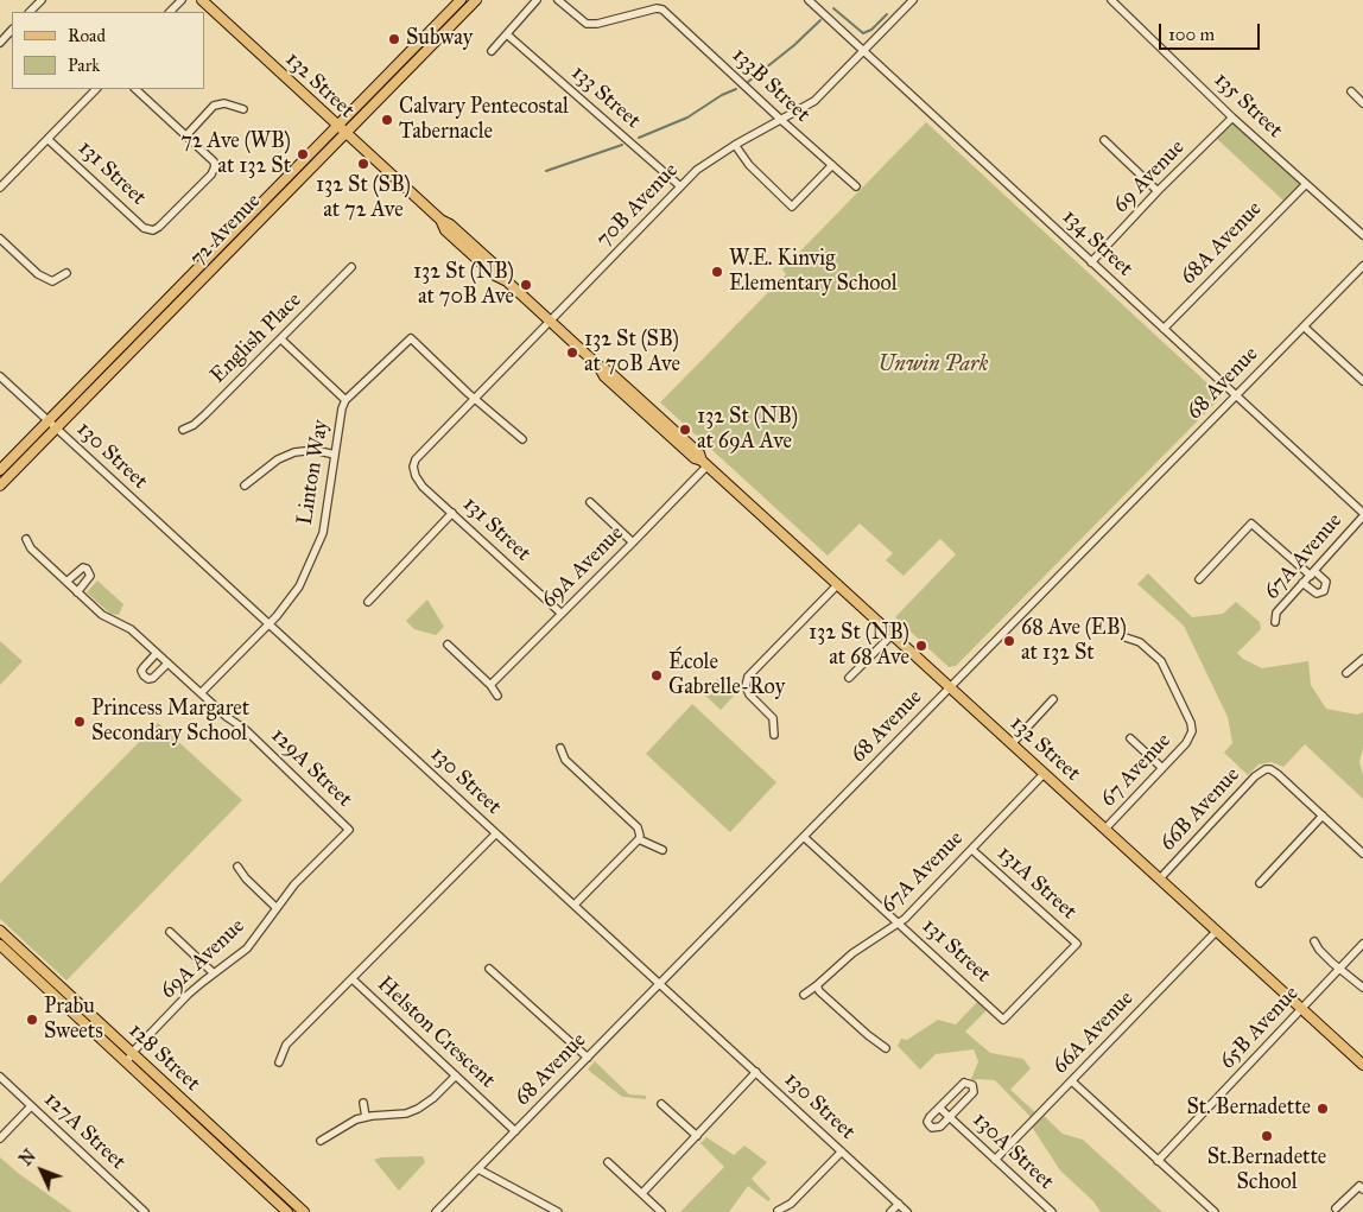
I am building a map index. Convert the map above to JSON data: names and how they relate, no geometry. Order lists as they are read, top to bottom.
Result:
{
  "streets": {
    "main road": ["132 Street", "72 Avenue", "128 Street"],
    "street": [
      "133B Street",
      "133 Street",
      "135 Street",
      "131 Street",
      "69 Avenue",
      "70B Avenue",
      "134 Street",
      "68A Avenue",
      "English Place",
      "68 Avenue",
      "130 Street",
      "Linton Way",
      "67A Avenue",
      "69A Avenue",
      "129A Street",
      "67 Avenue",
      "66B Avenue",
      "131A Street",
      "65B Avenue",
      "Helston Crescent",
      "66A Avenue",
      "127A Street",
      "130A Street"
    ]
  },
  "crossings": [
    ["132 Street", "70B Avenue"],
    ["132 Street", "72 Avenue"],
    ["132 Street", "68 Avenue"],
    ["132 Street", "67A Avenue"],
    ["132 Street", "69A Avenue"],
    ["132 Street", "67 Avenue"],
    ["132 Street", "66B Avenue"],
    ["132 Street", "65B Avenue"],
    ["132 Street", "66A Avenue"],
    ["133B Street", "70B Avenue"],
    ["133 Street", "70B Avenue"],
    ["135 Street", "69 Avenue"],
    ["135 Street", "68A Avenue"],
    ["131 Street", "70B Avenue"],
    ["131 Street", "68 Avenue"],
    ["131 Street", "67A Avenue"],
    ["131 Street", "69A Avenue"],
    ["131 Street", "131A Street"],
    ["69 Avenue", "134 Street"],
    ["70B Avenue", "134 Street"],
    ["70B Avenue", "Linton Way"],
    ["72 Avenue", "130 Street"],
    ["134 Street", "68A Avenue"],
    ["134 Street", "68 Avenue"],
    ["134 Street", "67A Avenue"],
    ["68 Avenue", "130 Street"],
    ["68 Avenue", "Helston Crescent"],
    ["130 Street", "Linton Way"],
    ["130 Street", "Helston Crescent"],
    ["67A Avenue", "131A Street"],
    ["69A Avenue", "129A Street"],
    ["69A Avenue", "128 Street"],
    ["66A Avenue", "130A Street"]
  ],
  "parks": ["Unwin Park"],
  "places": [
    "Subway",
    "Calvary Pentecostal Tabernacle",
    "72 Ave (WB) at 132 St",
    "132 St (SB) at 72 Ave",
    "W.E. Kinvig Elementary School",
    "132 St (NB) at 70B Ave",
    "132 St (SB) at 70B Ave",
    "132 St (NB) at 69A Ave",
    "68 Ave (EB) at 132 St",
    "132 St (NB) at 68 Ave",
    "École Gabrelle-Roy",
    "Princess Margaret Secondary School",
    "Prabu Sweets",
    "St. Bernadette",
    "St.Bernadette School"
  ],
  "legend": ["Road", "Park"],
  "scale_bar": "100 m",
  "north": "top left"
}
